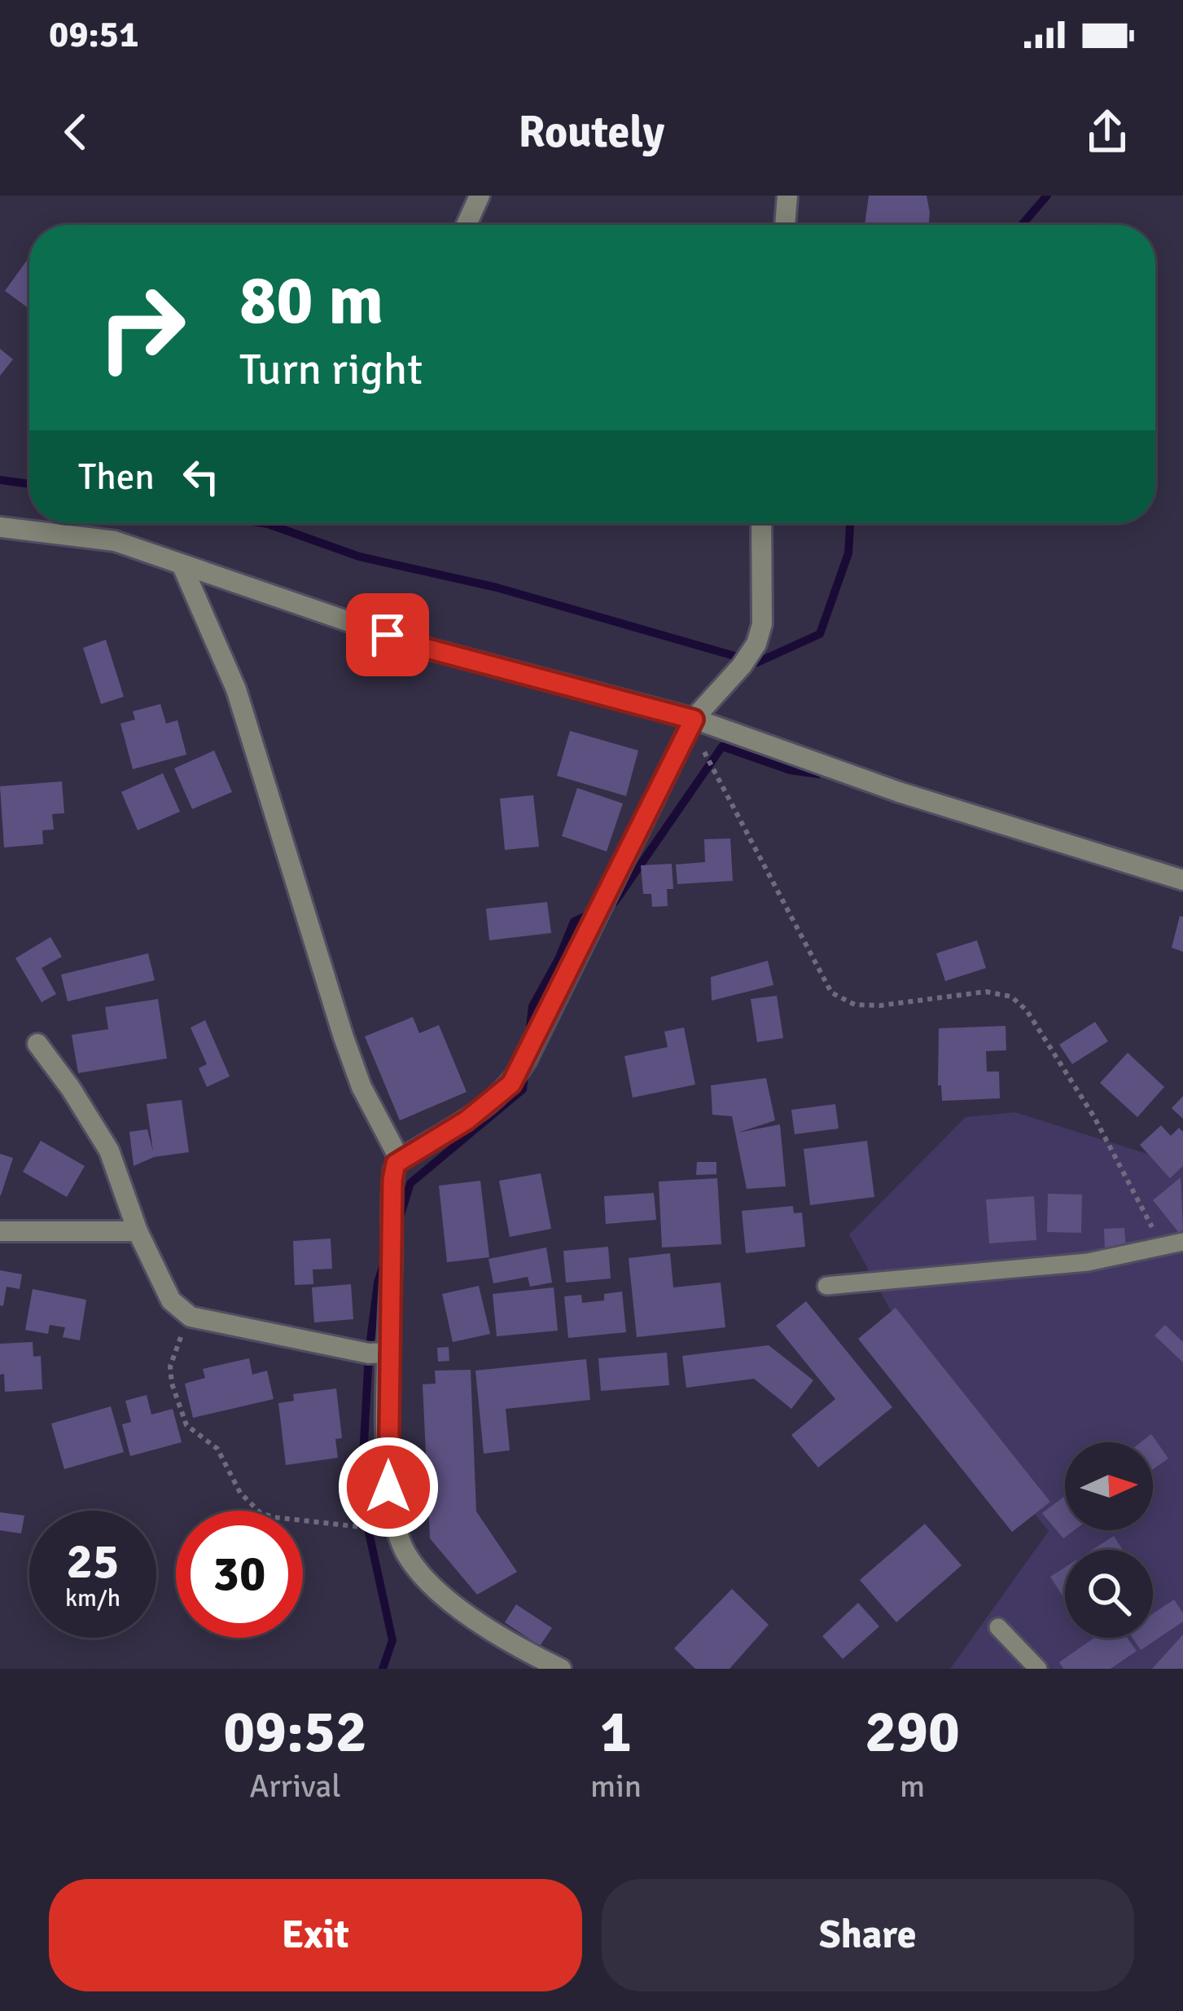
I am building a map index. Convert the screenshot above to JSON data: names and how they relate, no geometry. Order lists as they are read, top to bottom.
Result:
{
  "north": "right",
  "page": {
    "status": "09:51",
    "header": "Routely",
    "turn": ["80 m", "Turn right"],
    "then": "Then",
    "speed": "25 km/h",
    "limit": "30",
    "eta": [
      "09:52",
      "Arrival",
      "1",
      "min",
      "290",
      "m"
    ],
    "buttons": ["Exit", "Share"]
  }
}
